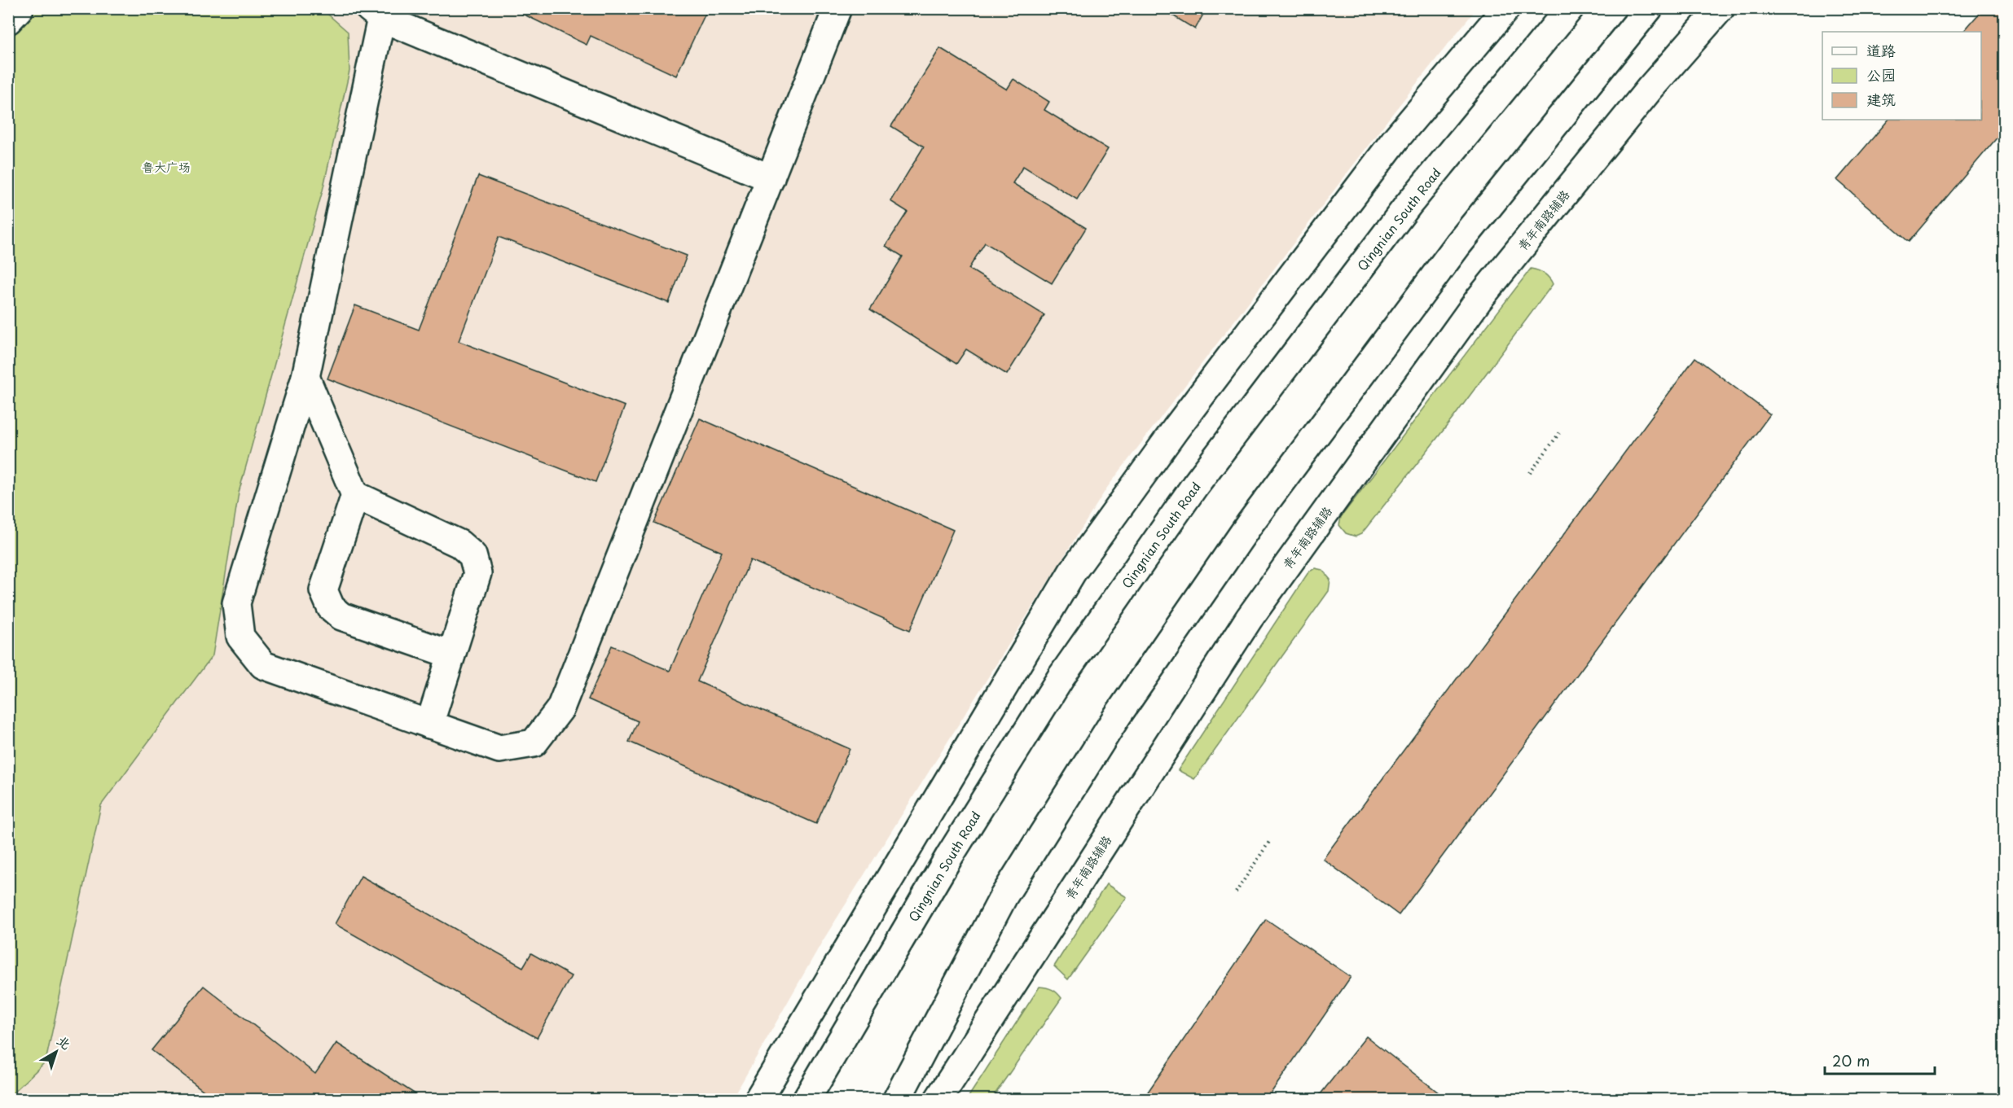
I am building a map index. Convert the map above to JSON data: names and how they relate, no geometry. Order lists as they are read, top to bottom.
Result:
{
  "streets": {
    "main road": ["Qingnian South Road", "青年南路辅路"]
  },
  "parks": ["鲁大广场"],
  "legend": ["道路", "公园", "建筑"],
  "scale_bar": "20 m",
  "north": "top right"
}
